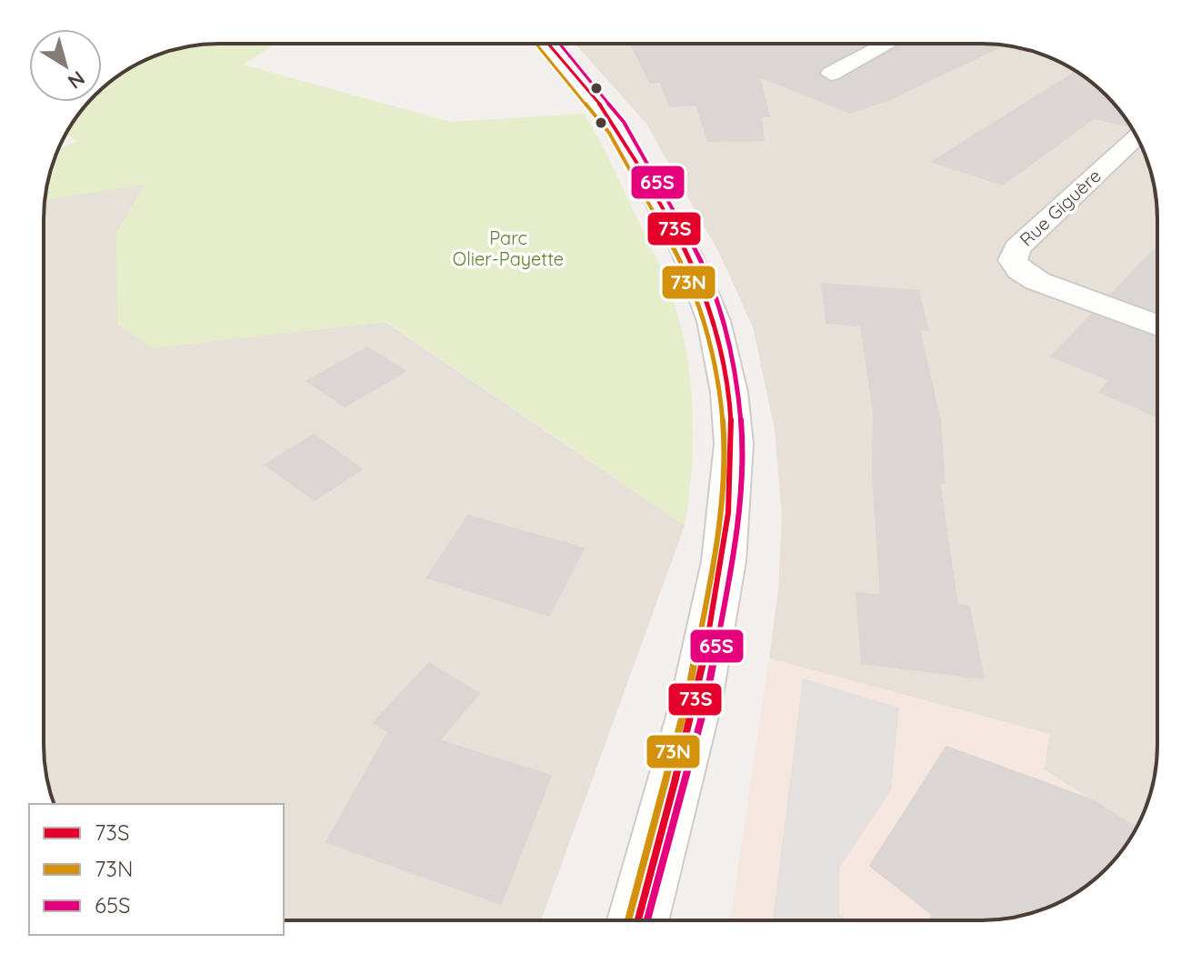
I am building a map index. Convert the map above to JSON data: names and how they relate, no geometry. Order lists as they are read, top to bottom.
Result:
{
  "streets": {
    "street": ["Rue Giguère"]
  },
  "parks": ["Parc Olier-Payette"],
  "lines": ["transit line 73S", "transit line 73N", "transit line 65S"],
  "legend": ["73S", "73N", "65S"],
  "north": "bottom right"
}
